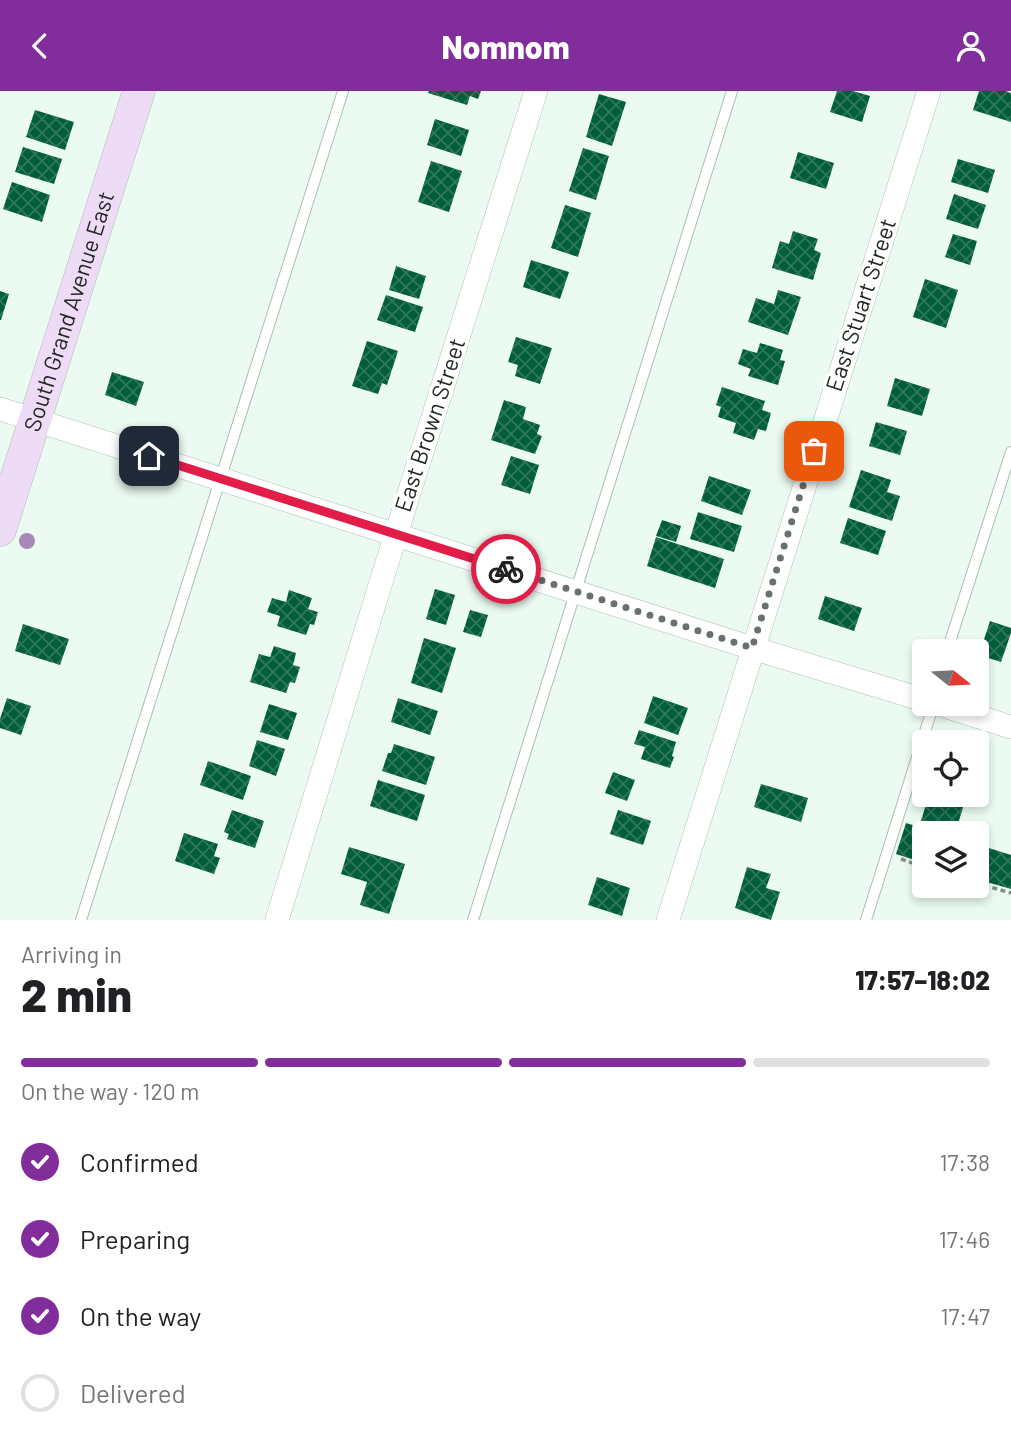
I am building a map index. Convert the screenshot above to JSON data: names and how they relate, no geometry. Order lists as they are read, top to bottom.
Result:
{
  "streets": {
    "main road": ["South Grand Avenue East"],
    "street": ["East Stuart Street", "East Brown Street"]
  },
  "north": "right",
  "page": {
    "header": "Nomnom",
    "heading": ["2 min", "Arriving in", "17:57–18:02"],
    "bar": "On the way · 120 m",
    "list": [
      ["Confirmed", "17:38"],
      ["Preparing", "17:46"],
      ["On the way", "17:47"],
      "Delivered"
    ]
  }
}
